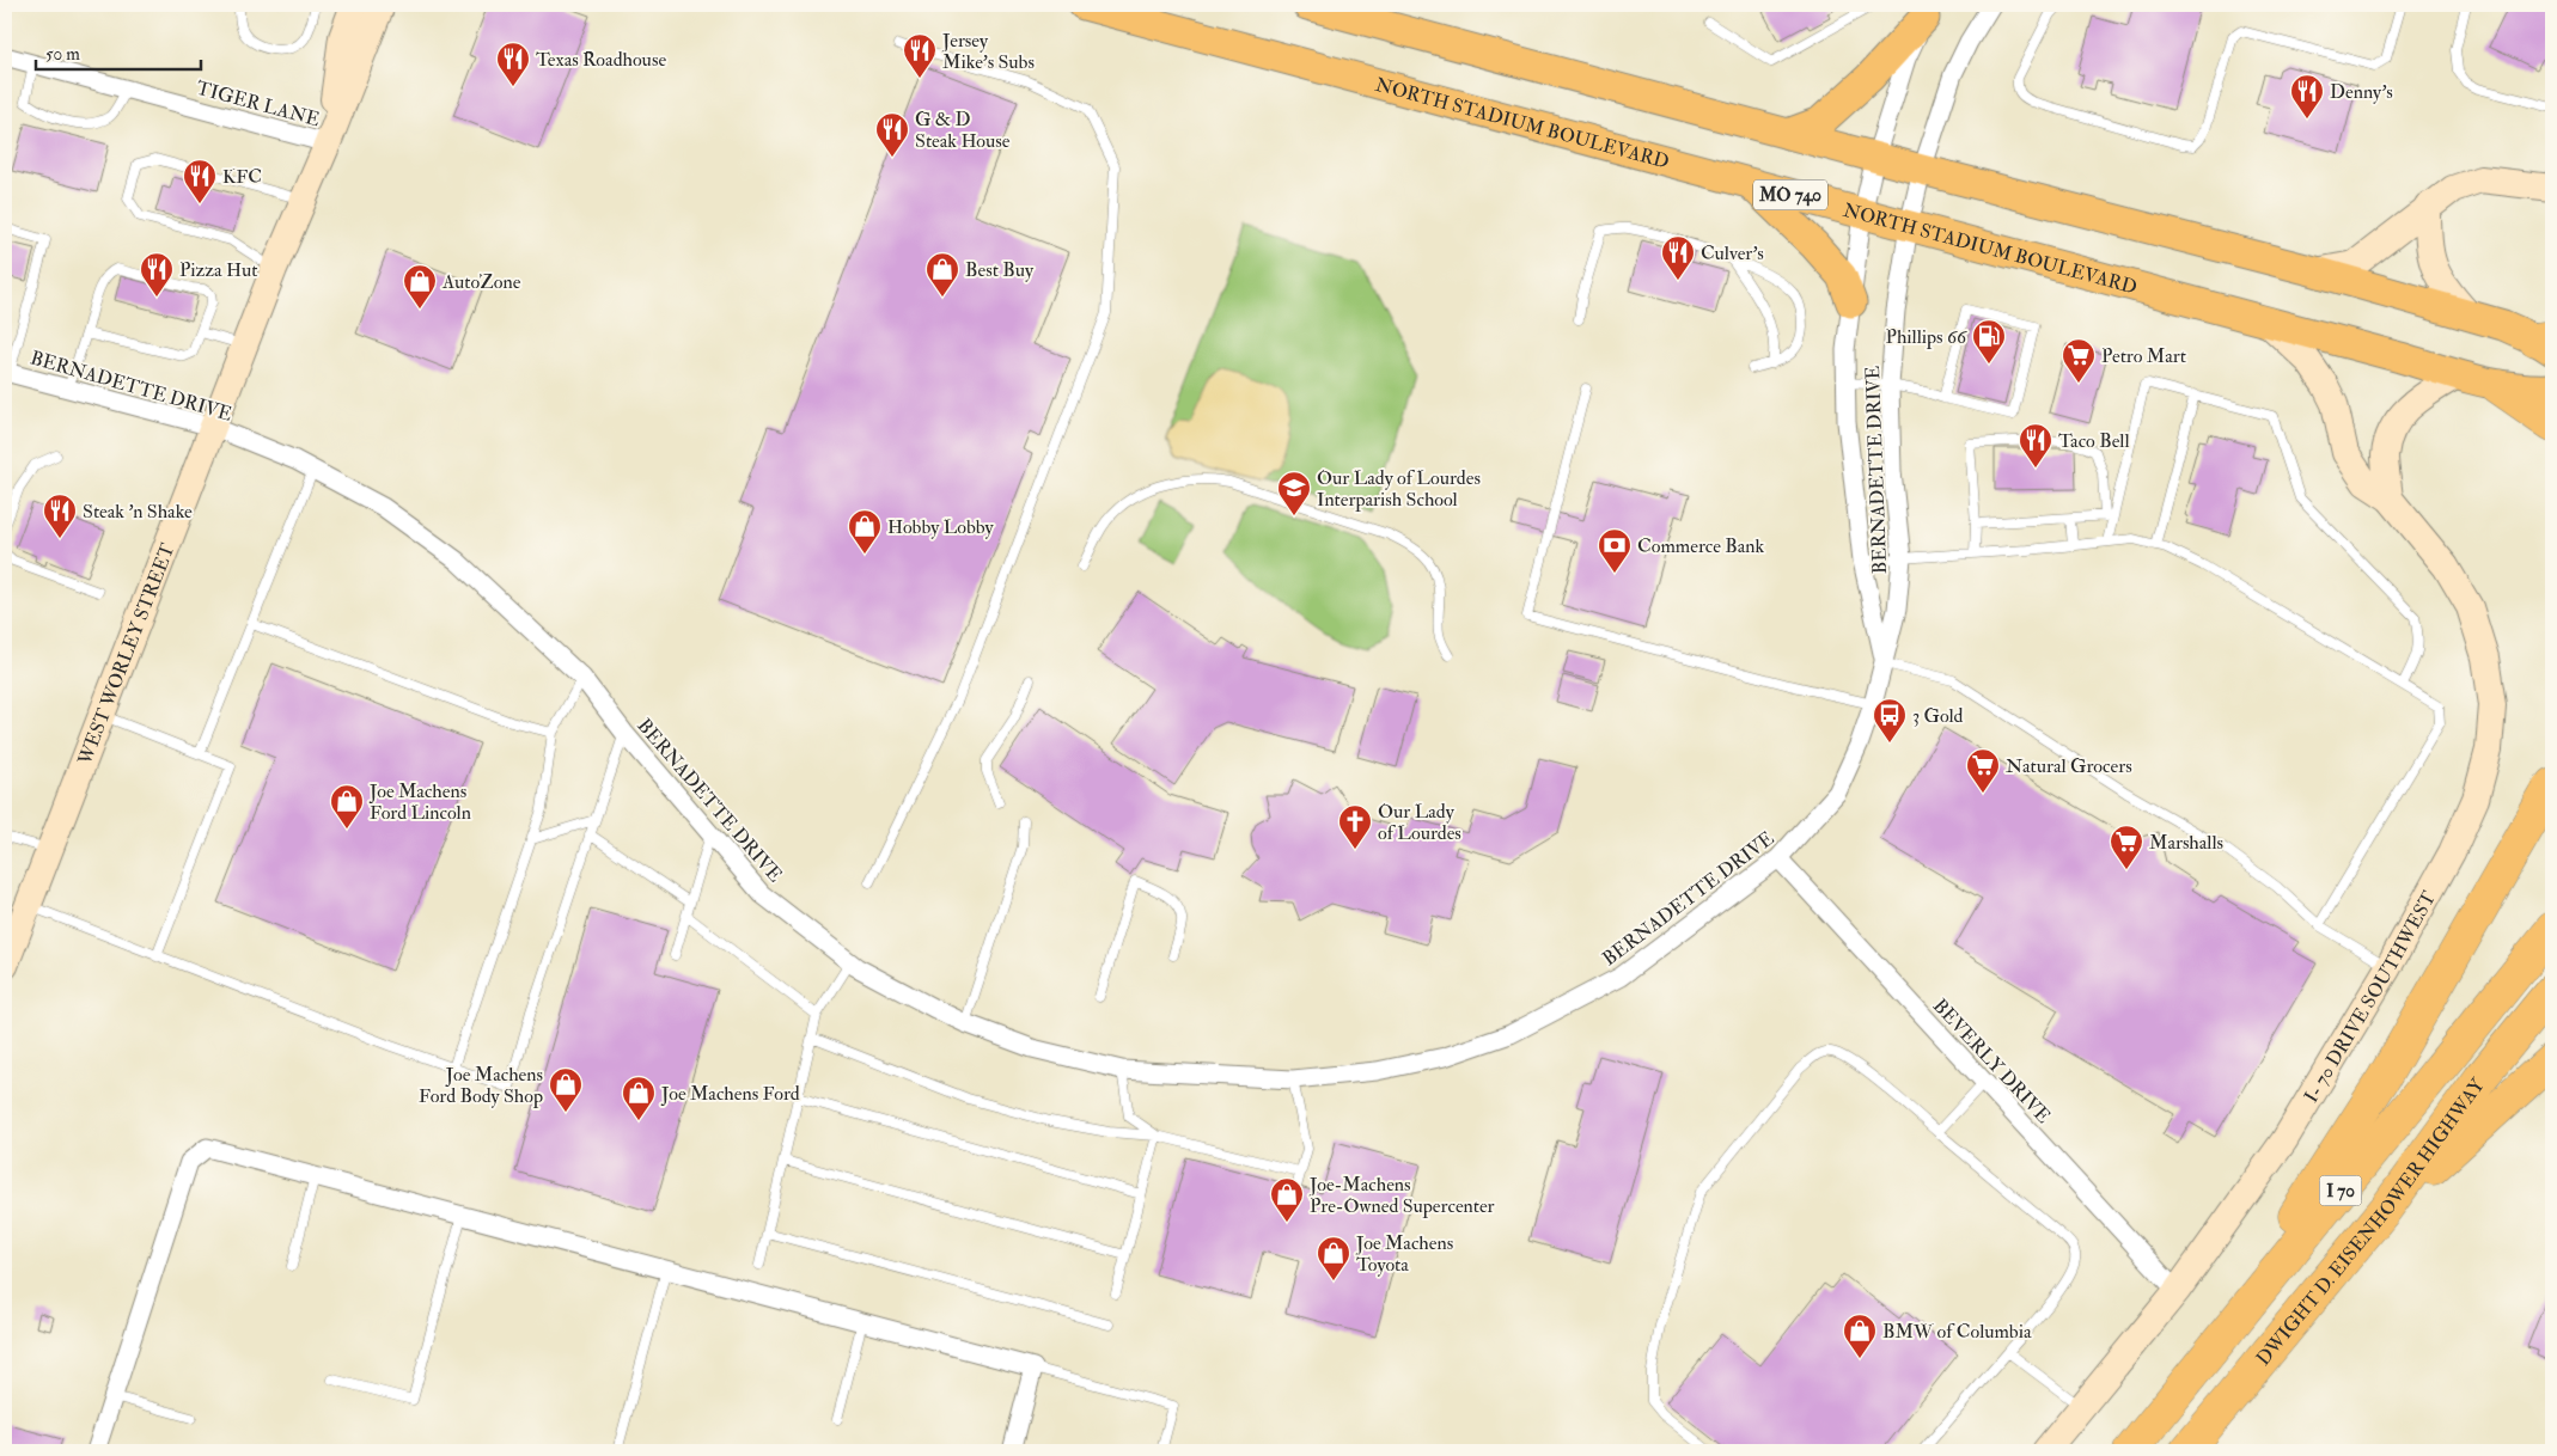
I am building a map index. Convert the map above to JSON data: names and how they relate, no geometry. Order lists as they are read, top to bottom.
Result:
{
  "streets": {
    "highway": ["I 70", "DWIGHT D. EISENHOWER HIGHWAY"],
    "main road": ["NORTH STADIUM BOULEVARD", "MO 740"],
    "street": [
      "TIGER LANE",
      "BERNADETTE DRIVE",
      "WEST WORLEY STREET",
      "I- 70 DRIVE SOUTHWEST",
      "BEVERLY DRIVE"
    ]
  },
  "crossings": [
    ["TIGER LANE", "WEST WORLEY STREET"],
    ["NORTH STADIUM BOULEVARD", "BERNADETTE DRIVE"],
    ["NORTH STADIUM BOULEVARD", "I- 70 DRIVE SOUTHWEST"],
    ["BERNADETTE DRIVE", "WEST WORLEY STREET"],
    ["BERNADETTE DRIVE", "BEVERLY DRIVE"],
    ["I- 70 DRIVE SOUTHWEST", "BEVERLY DRIVE"]
  ],
  "places": {
    "restaurant": [
      "Jersey Mike's Subs",
      "Texas Roadhouse",
      "Denny's",
      "G & D Steak House",
      "KFC",
      "Culver's",
      "Pizza Hut",
      "Taco Bell",
      "Steak 'n Shake"
    ],
    "shop": [
      "Best Buy",
      "AutoZone",
      "Hobby Lobby",
      "Joe Machens Ford Lincoln",
      "Joe Machens Ford Body Shop",
      "Joe Machens Ford",
      "Joe-Machens Pre-Owned Supercenter",
      "Joe Machens Toyota",
      "BMW of Columbia"
    ],
    "fuel station": ["Phillips 66"],
    "supermarket": ["Petro Mart", "Natural Grocers", "Marshalls"],
    "school or university": ["Our Lady of Lourdes Interparish School"],
    "bank": ["Commerce Bank"],
    "bus stop": ["3 Gold"],
    "church": ["Our Lady of Lourdes"]
  },
  "scale_bar": "50 m"
}
